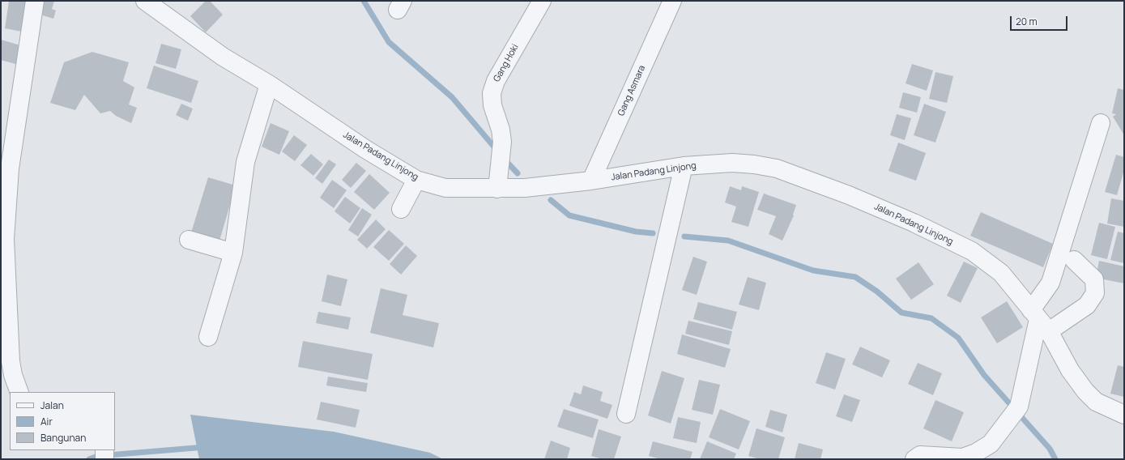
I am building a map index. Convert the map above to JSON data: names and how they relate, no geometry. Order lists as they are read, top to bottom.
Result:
{
  "streets": {
    "street": ["Gang Hoki", "Gang Asmara", "Jalan Padang Linjong"]
  },
  "crossings": [
    ["Gang Hoki", "Jalan Padang Linjong"],
    ["Gang Asmara", "Jalan Padang Linjong"]
  ],
  "legend": ["Jalan", "Air", "Bangunan"],
  "scale_bar": "20 m"
}
